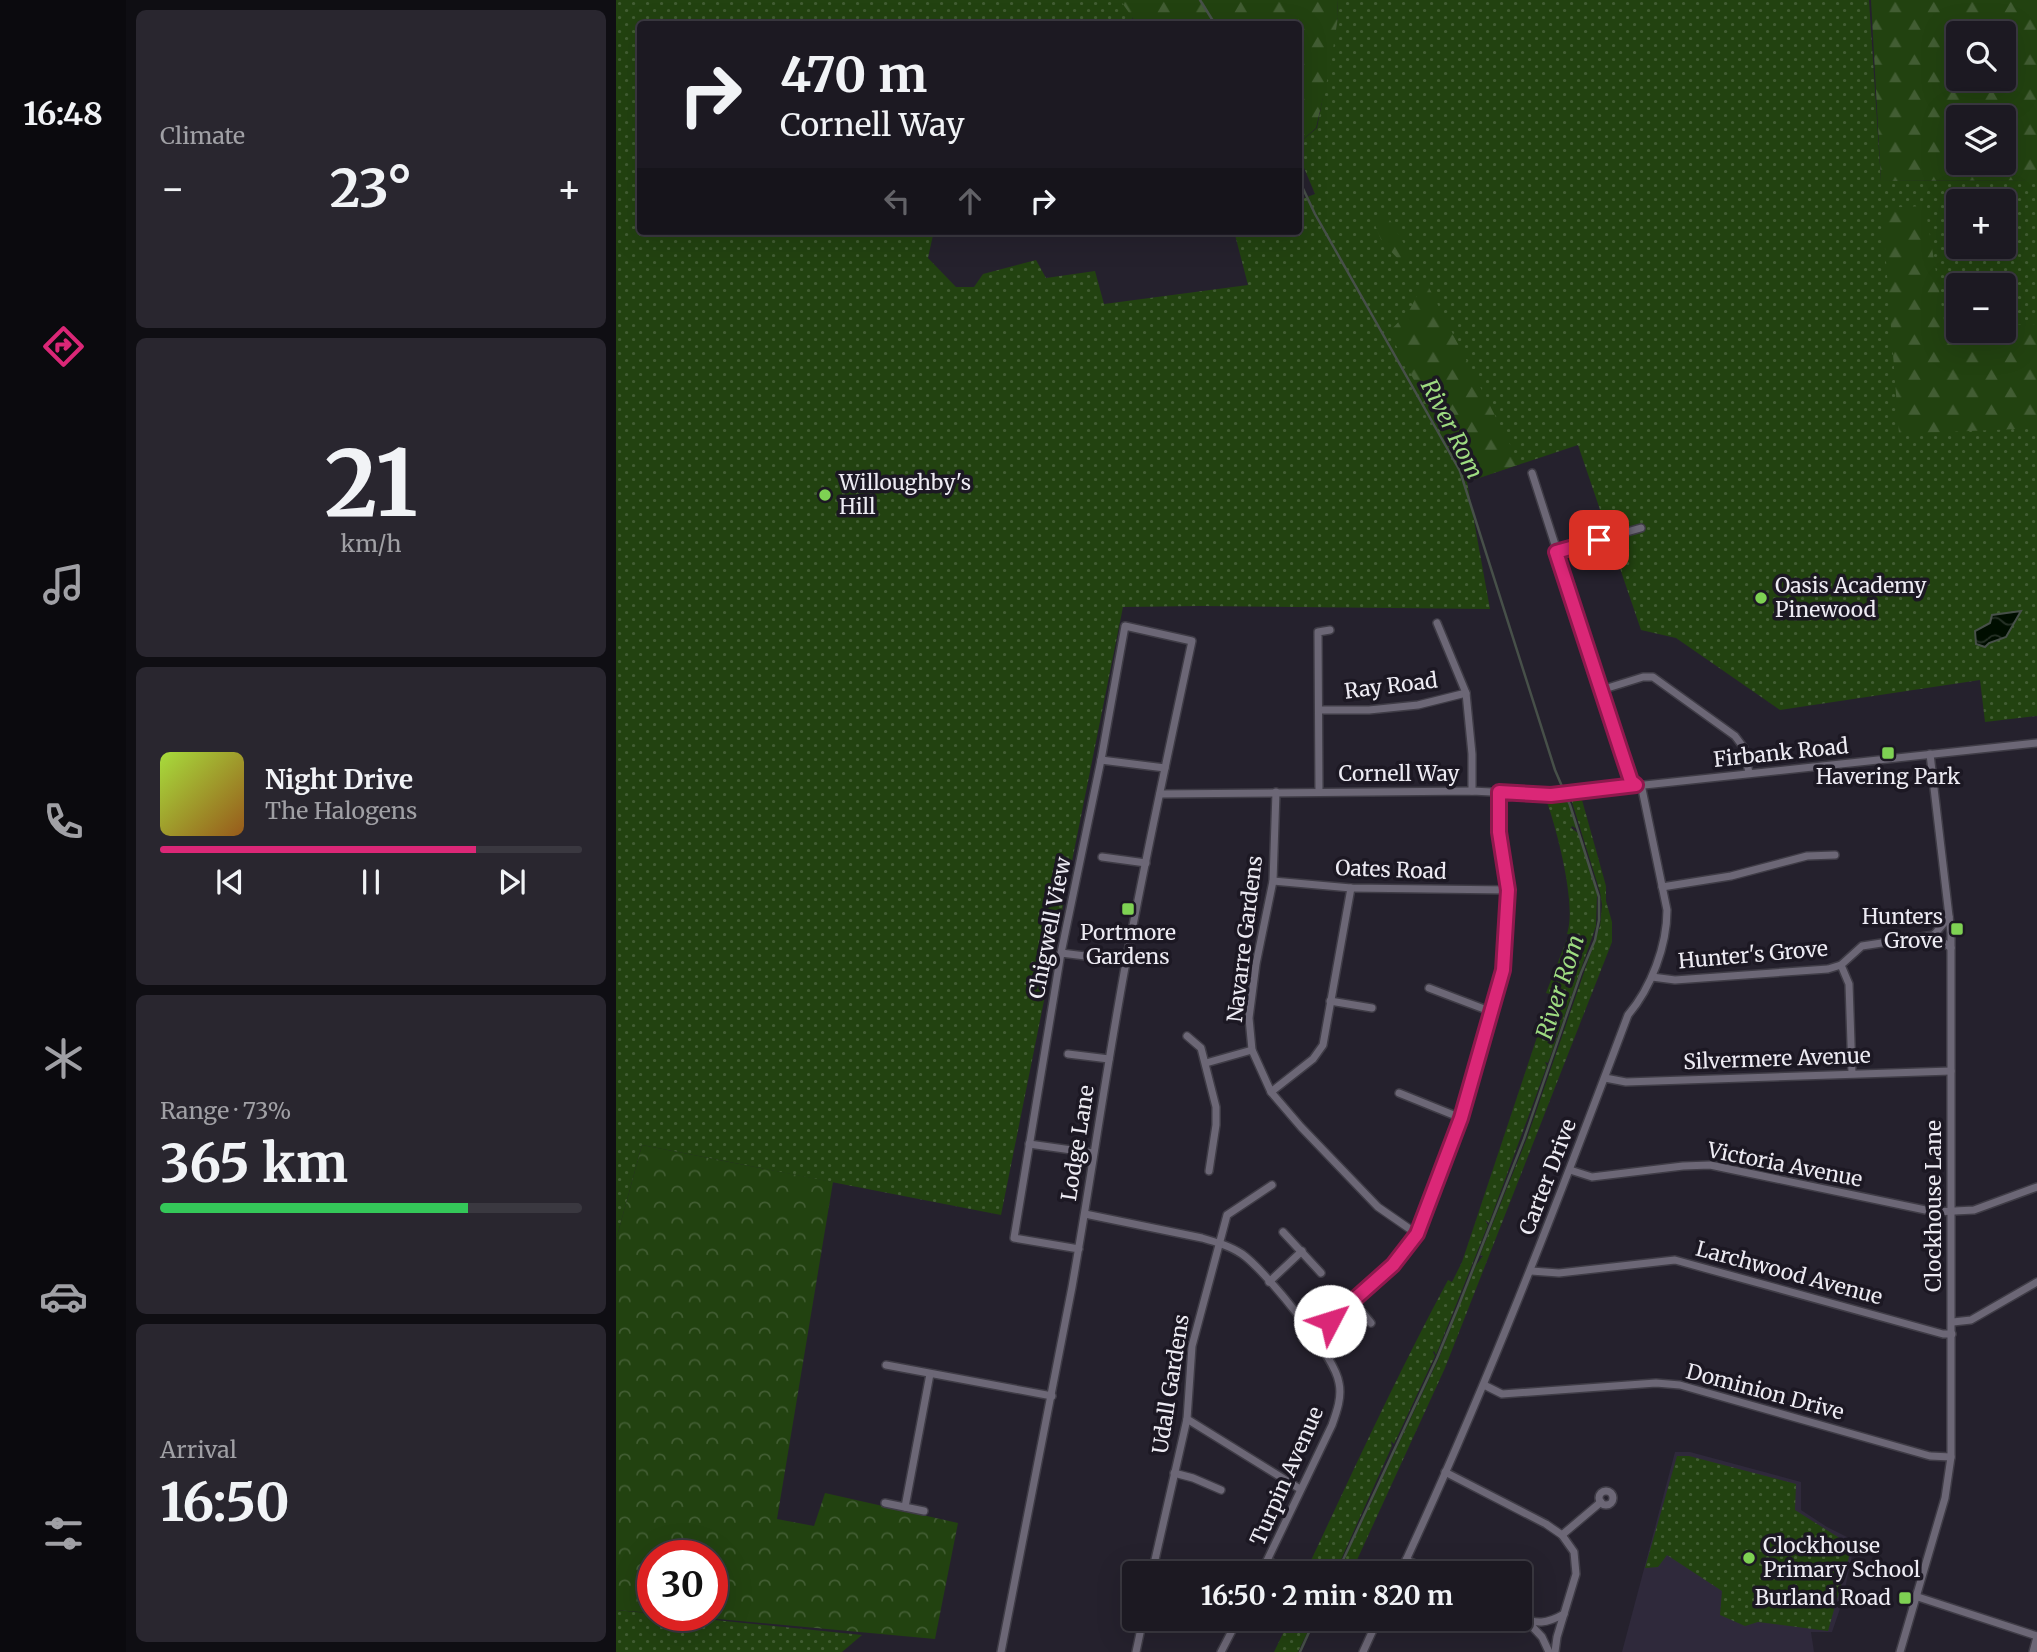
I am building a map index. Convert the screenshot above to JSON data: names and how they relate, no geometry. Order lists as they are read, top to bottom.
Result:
{
  "streets": {
    "street": [
      "Ray Road",
      "Firbank Road",
      "Cornell Way",
      "Oates Road",
      "Chigwell View",
      "Navarre Gardens",
      "Hunter's Grove",
      "Silvermere Avenue",
      "Lodge Lane",
      "Victoria Avenue",
      "Carter Drive",
      "Clockhouse Lane",
      "Larchwood Avenue",
      "Udall Gardens",
      "Dominion Drive",
      "Turpin Avenue"
    ]
  },
  "crossings": [
    ["Firbank Road", "Cornell Way"],
    ["Firbank Road", "Carter Drive"],
    ["Firbank Road", "Clockhouse Lane"],
    ["Cornell Way", "Navarre Gardens"],
    ["Cornell Way", "Lodge Lane"],
    ["Cornell Way", "Carter Drive"],
    ["Oates Road", "Navarre Gardens"],
    ["Chigwell View", "Lodge Lane"],
    ["Hunter's Grove", "Carter Drive"],
    ["Silvermere Avenue", "Carter Drive"],
    ["Silvermere Avenue", "Clockhouse Lane"],
    ["Lodge Lane", "Turpin Avenue"],
    ["Victoria Avenue", "Carter Drive"],
    ["Victoria Avenue", "Clockhouse Lane"],
    ["Carter Drive", "Larchwood Avenue"],
    ["Carter Drive", "Dominion Drive"],
    ["Clockhouse Lane", "Larchwood Avenue"],
    ["Clockhouse Lane", "Dominion Drive"],
    ["Udall Gardens", "Turpin Avenue"]
  ],
  "water": ["River Rom"],
  "places": {
    "other": ["Willoughby's Hill", "Oasis Academy Pinewood", "Clockhouse Primary School"],
    "transit": [
      "Havering Park",
      "Portmore Gardens",
      "Hunters Grove",
      "Burland Road"
    ]
  },
  "page": {
    "tabs": "16:48",
    "tile": [
      "Climate",
      ["21", "km/h"],
      ["Range · 73%", "365 km"],
      ["Arrival", "16:50"]
    ],
    "map_buttons": ["+", "−"],
    "turn": ["470 m", "Cornell Way"],
    "heat": ["−", "23°", "+"],
    "song": ["Night Drive", "The Halogens"],
    "limit": "30",
    "trip": "16:50 · 2 min · 820 m"
  }
}
